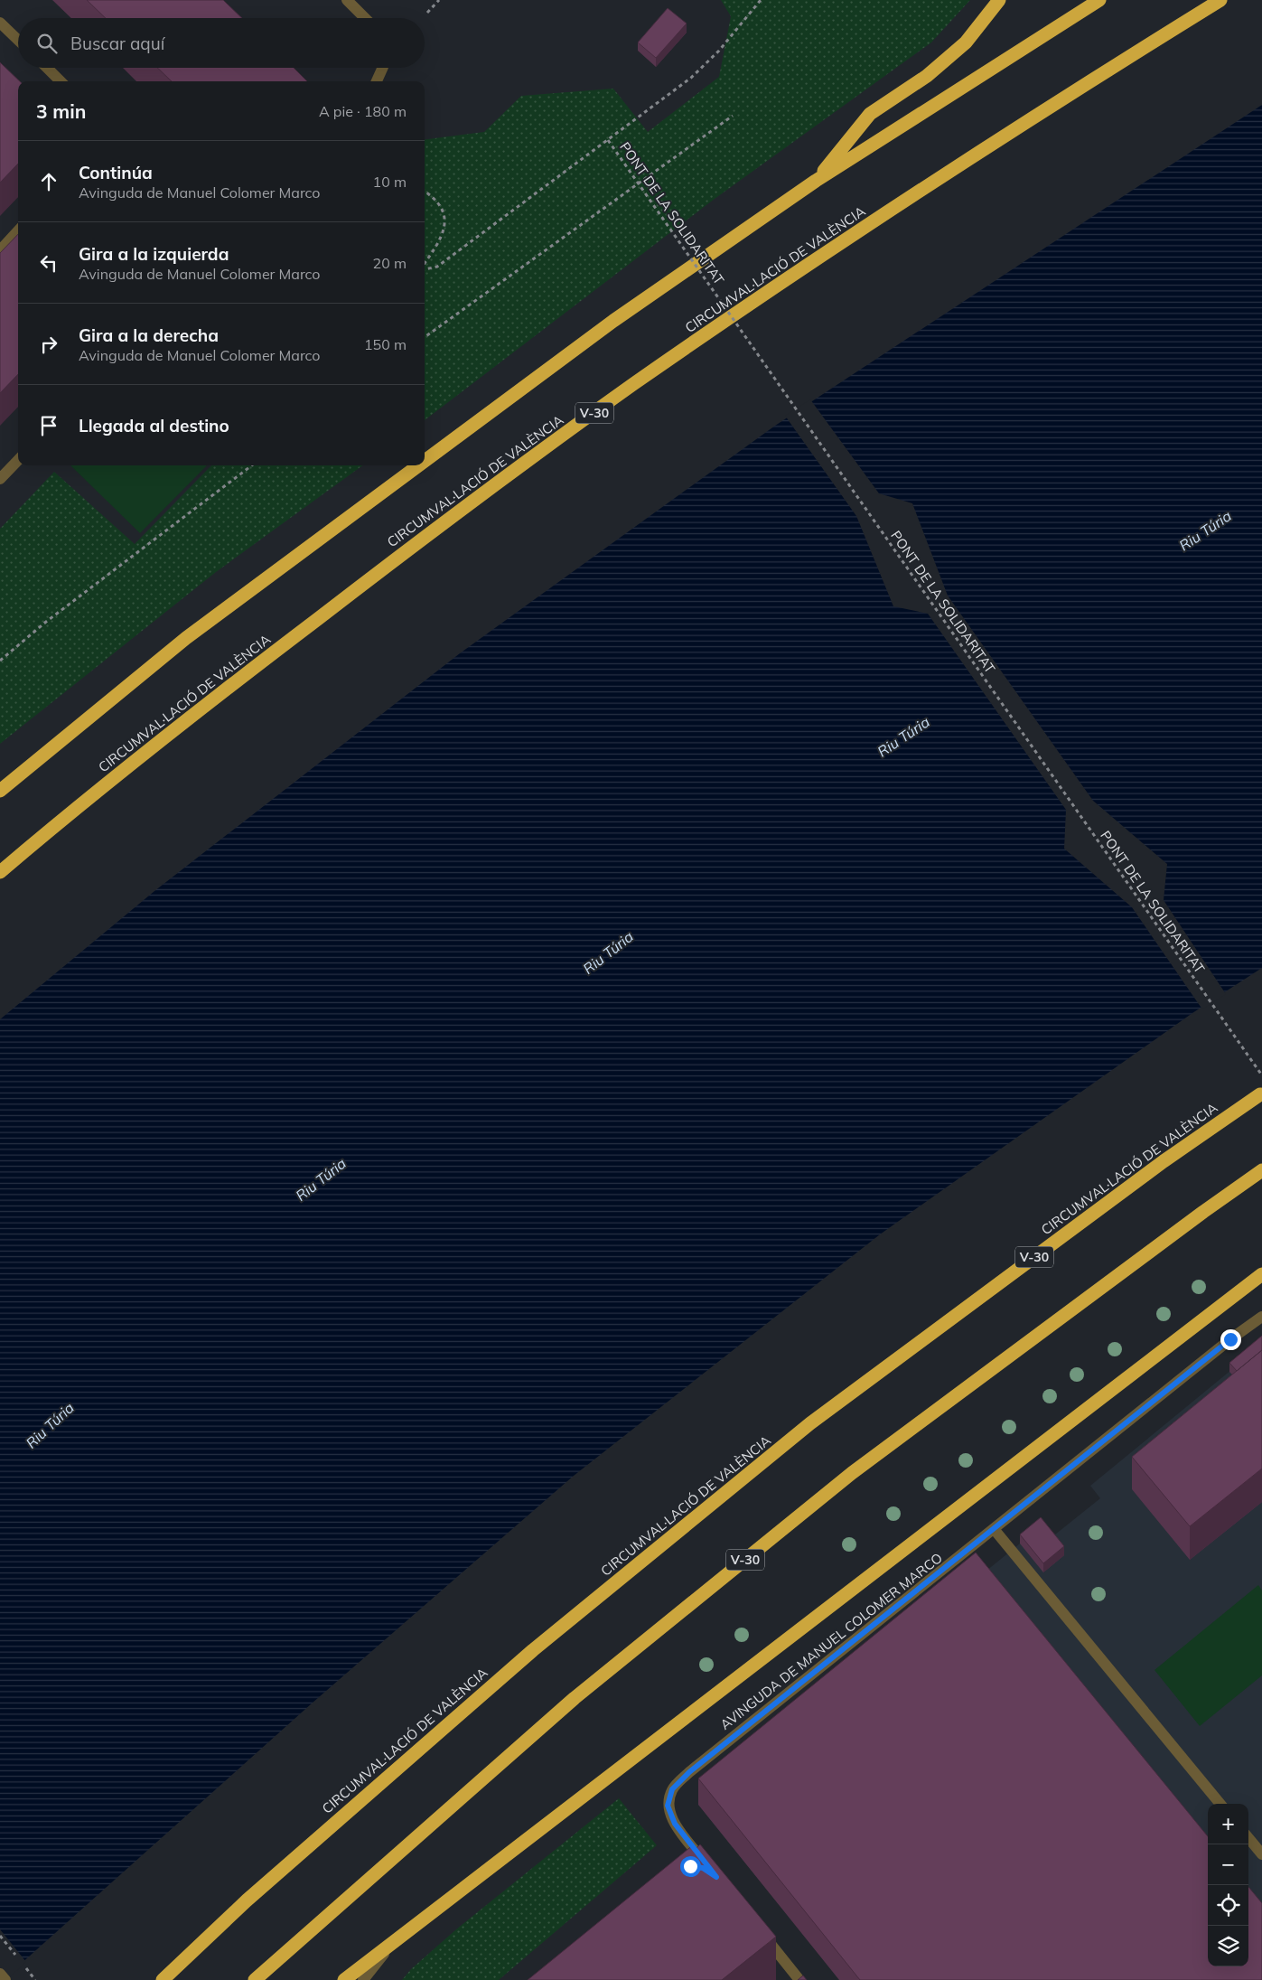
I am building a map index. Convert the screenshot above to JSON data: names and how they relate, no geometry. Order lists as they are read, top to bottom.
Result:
{
  "streets": {
    "highway": ["CIRCUMVAL·LACIÓ DE VALÈNCIA", "V-30"],
    "street": ["AVINGUDA DE MANUEL COLOMER MARCO"],
    "path": ["PONT DE LA SOLIDARITAT"]
  },
  "water": ["Riu Túria"],
  "page": {
    "search": "Buscar aquí",
    "heading": ["3 min", "A pie · 180 m"],
    "list": [
      ["Continúa", "Avinguda de Manuel Colomer Marco", "10 m"],
      ["Gira a la izquierda", "Avinguda de Manuel Colomer Marco", "20 m"],
      ["Gira a la derecha", "Avinguda de Manuel Colomer Marco", "150 m"],
      "Llegada al destino"
    ],
    "map_buttons": ["+", "−"]
  }
}
